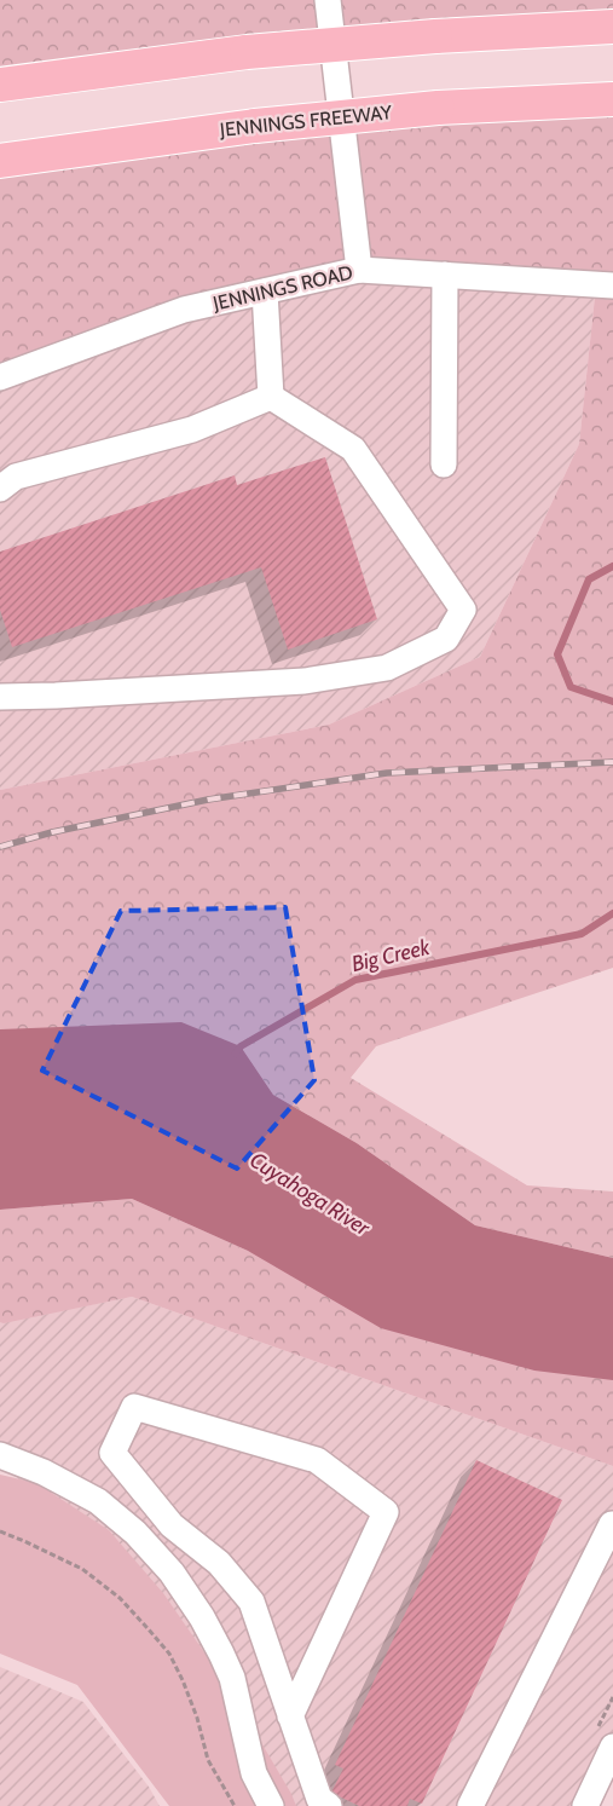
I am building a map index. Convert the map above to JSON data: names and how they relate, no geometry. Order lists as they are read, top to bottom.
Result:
{
  "streets": {
    "highway": ["JENNINGS FREEWAY"],
    "street": ["JENNINGS ROAD"]
  },
  "water": ["Big Creek", "Cuyahoga River"]
}
